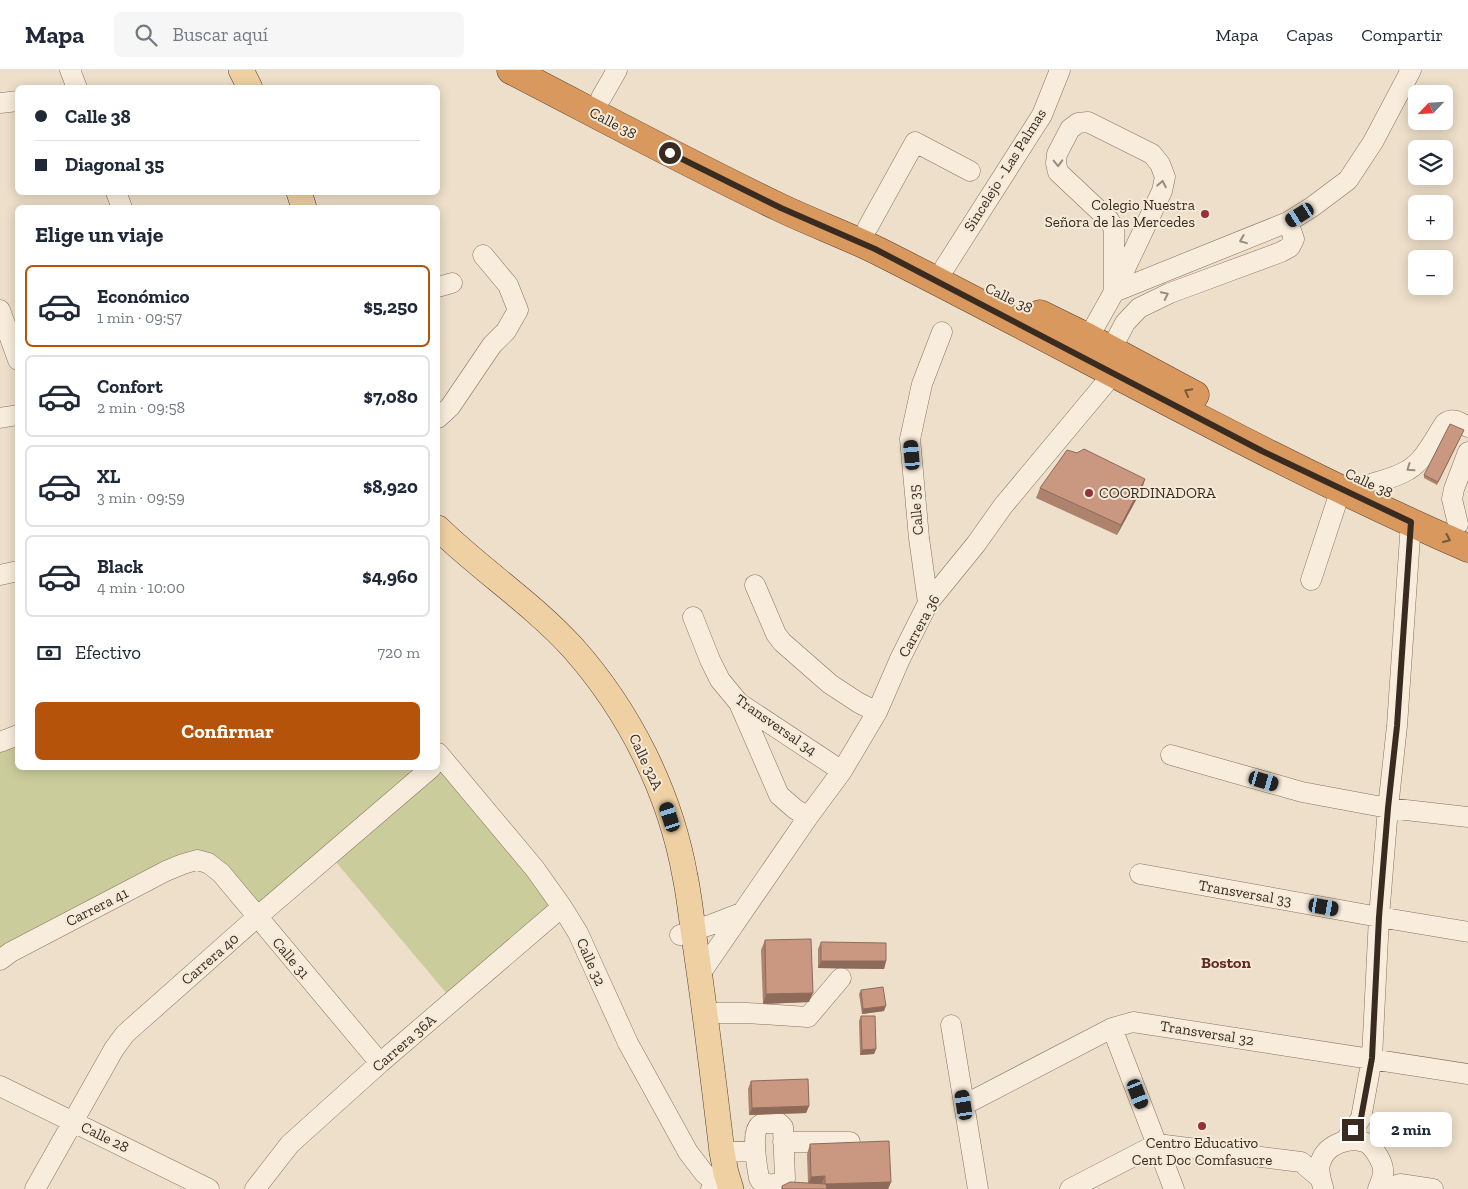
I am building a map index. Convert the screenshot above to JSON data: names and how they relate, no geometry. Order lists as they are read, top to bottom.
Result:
{
  "streets": {
    "highway": ["Calle 38"],
    "main road": ["Calle 32A"],
    "street": [
      "Sincelejo - Las Palmas",
      "Calle 35",
      "Carrera 36",
      "Transversal 34",
      "Transversal 33",
      "Carrera 41",
      "Calle 31",
      "Carrera 40",
      "Calle 32",
      "Transversal 32",
      "Carrera 36A",
      "Calle 28"
    ]
  },
  "crossings": [
    ["Calle 38", "Sincelejo - Las Palmas"],
    ["Calle 38", "Carrera 36"],
    ["Calle 35", "Carrera 36"],
    ["Carrera 36", "Transversal 34"],
    ["Carrera 36", "Calle 32A"],
    ["Calle 32A", "Calle 32"],
    ["Carrera 41", "Calle 31"],
    ["Calle 31", "Carrera 40"],
    ["Calle 31", "Carrera 36A"],
    ["Carrera 40", "Calle 28"],
    ["Calle 32", "Carrera 36A"]
  ],
  "districts": ["Boston"],
  "places": ["Colegio Nuestra Señora de las Mercedes", "COORDINADORA", "Centro Educativo Cent Doc Comfasucre"],
  "north": "bottom left",
  "page": {
    "header": "Mapa",
    "search": "Buscar aquí",
    "nav": ["Mapa", "Capas", "Compartir"],
    "map_buttons": ["+", "−"],
    "banner": ["Calle 38", "Diagonal 35"],
    "heading": "Elige un viaje",
    "list": [
      {
        "name": "Económico",
        "note": "1 min · 09:57",
        "value": "$5,250"
      },
      {
        "name": "Confort",
        "note": "2 min · 09:58",
        "value": "$7,080"
      },
      {
        "name": "XL",
        "note": "3 min · 09:59",
        "value": "$8,920"
      },
      {
        "name": "Black",
        "note": "4 min · 10:00",
        "value": "$4,960"
      }
    ],
    "pay": ["Efectivo", "720 m"],
    "buttons": "Confirmar",
    "bubble": "2 min"
  }
}
